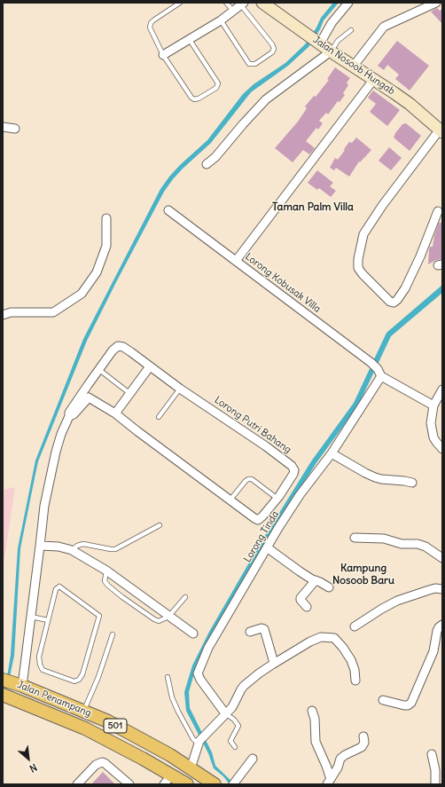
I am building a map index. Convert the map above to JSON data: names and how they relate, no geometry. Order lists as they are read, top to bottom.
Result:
{
  "streets": {
    "main road": ["Jalan Nosoob Hungab", "Jalan Penampang", "501"],
    "street": ["Lorong Kobusak Villa", "Lorong Putri Bahang", "Lorong Tinda"]
  },
  "crossings": [
    ["Lorong Kobusak Villa", "Lorong Tinda"]
  ],
  "districts": ["Taman Palm Villa", "Kampung Nosoob Baru"],
  "north": "bottom right"
}
